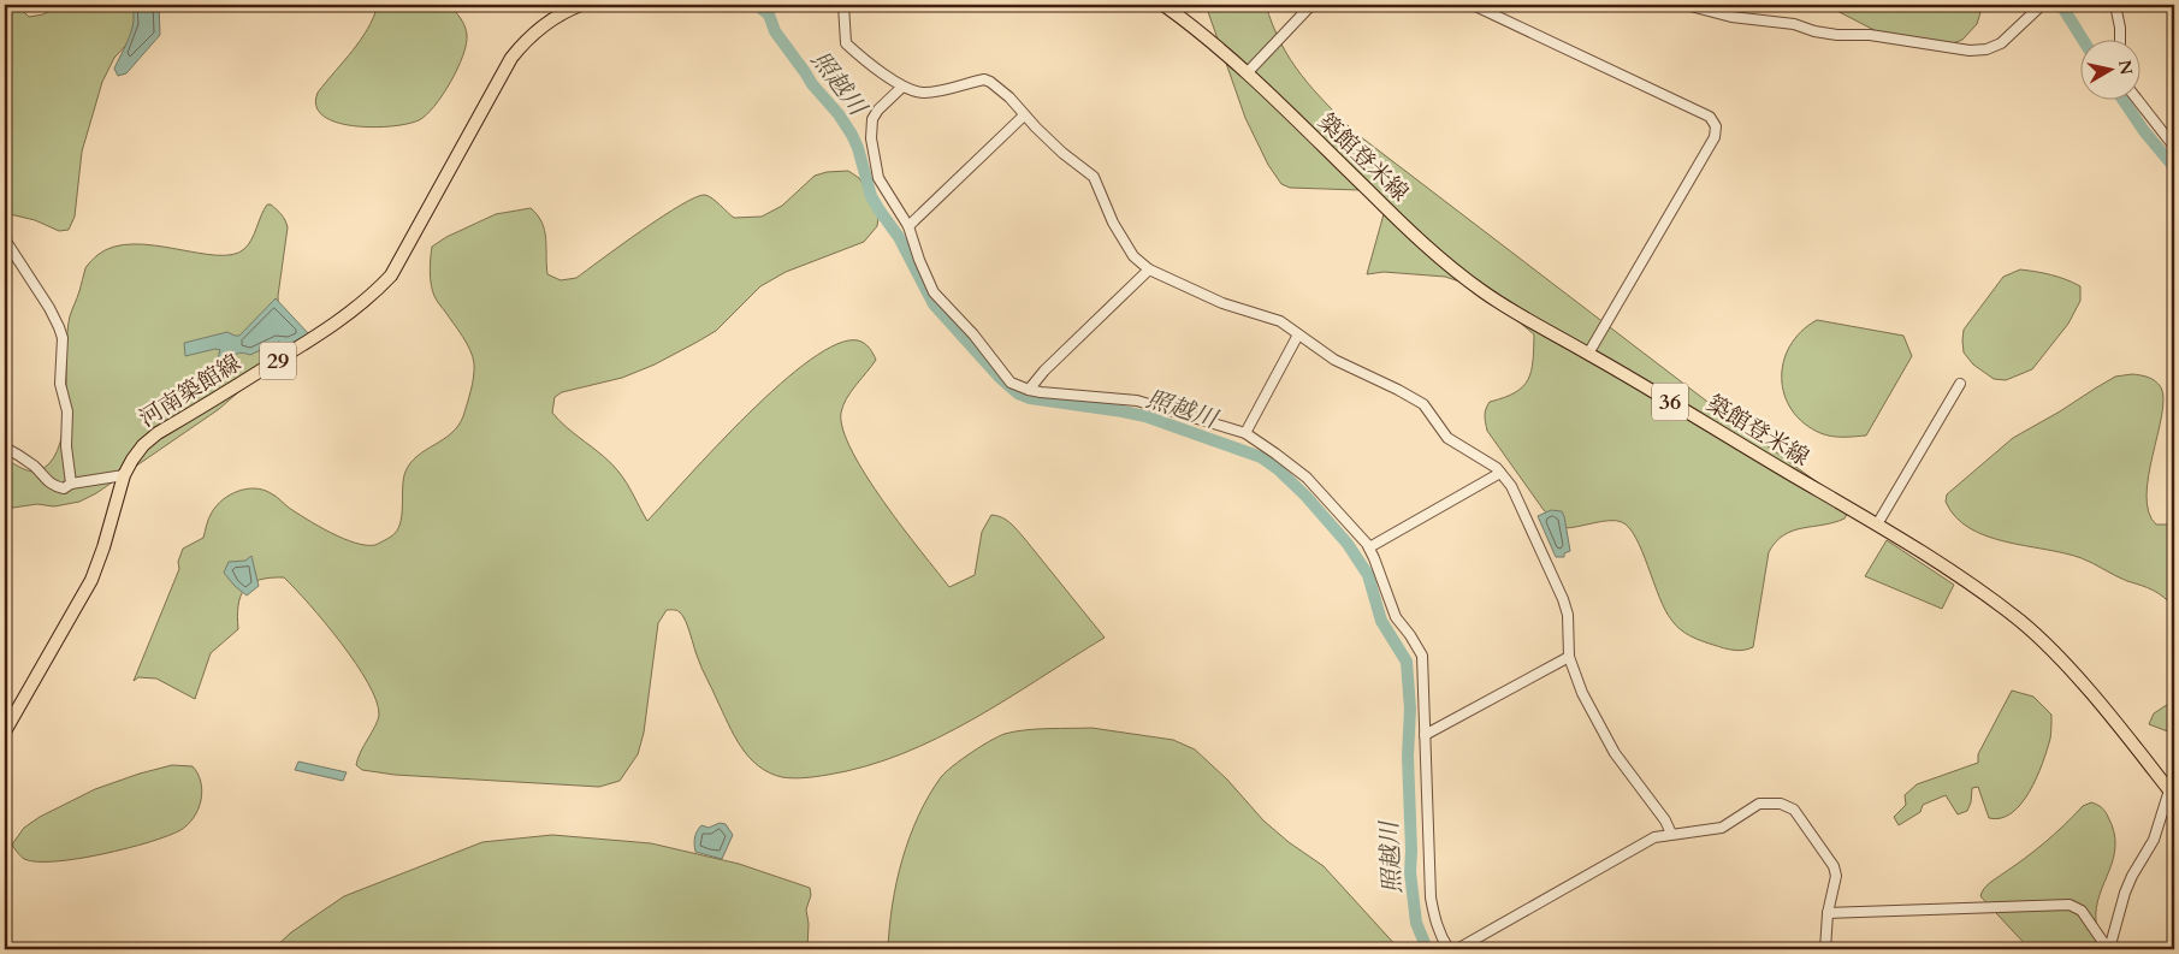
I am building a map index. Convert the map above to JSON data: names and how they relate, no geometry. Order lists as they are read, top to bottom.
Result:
{
  "streets": {
    "main road": [
      "築館登米線",
      "29",
      "河南築館線",
      "36"
    ]
  },
  "water": ["照越川"],
  "north": "right"
}
